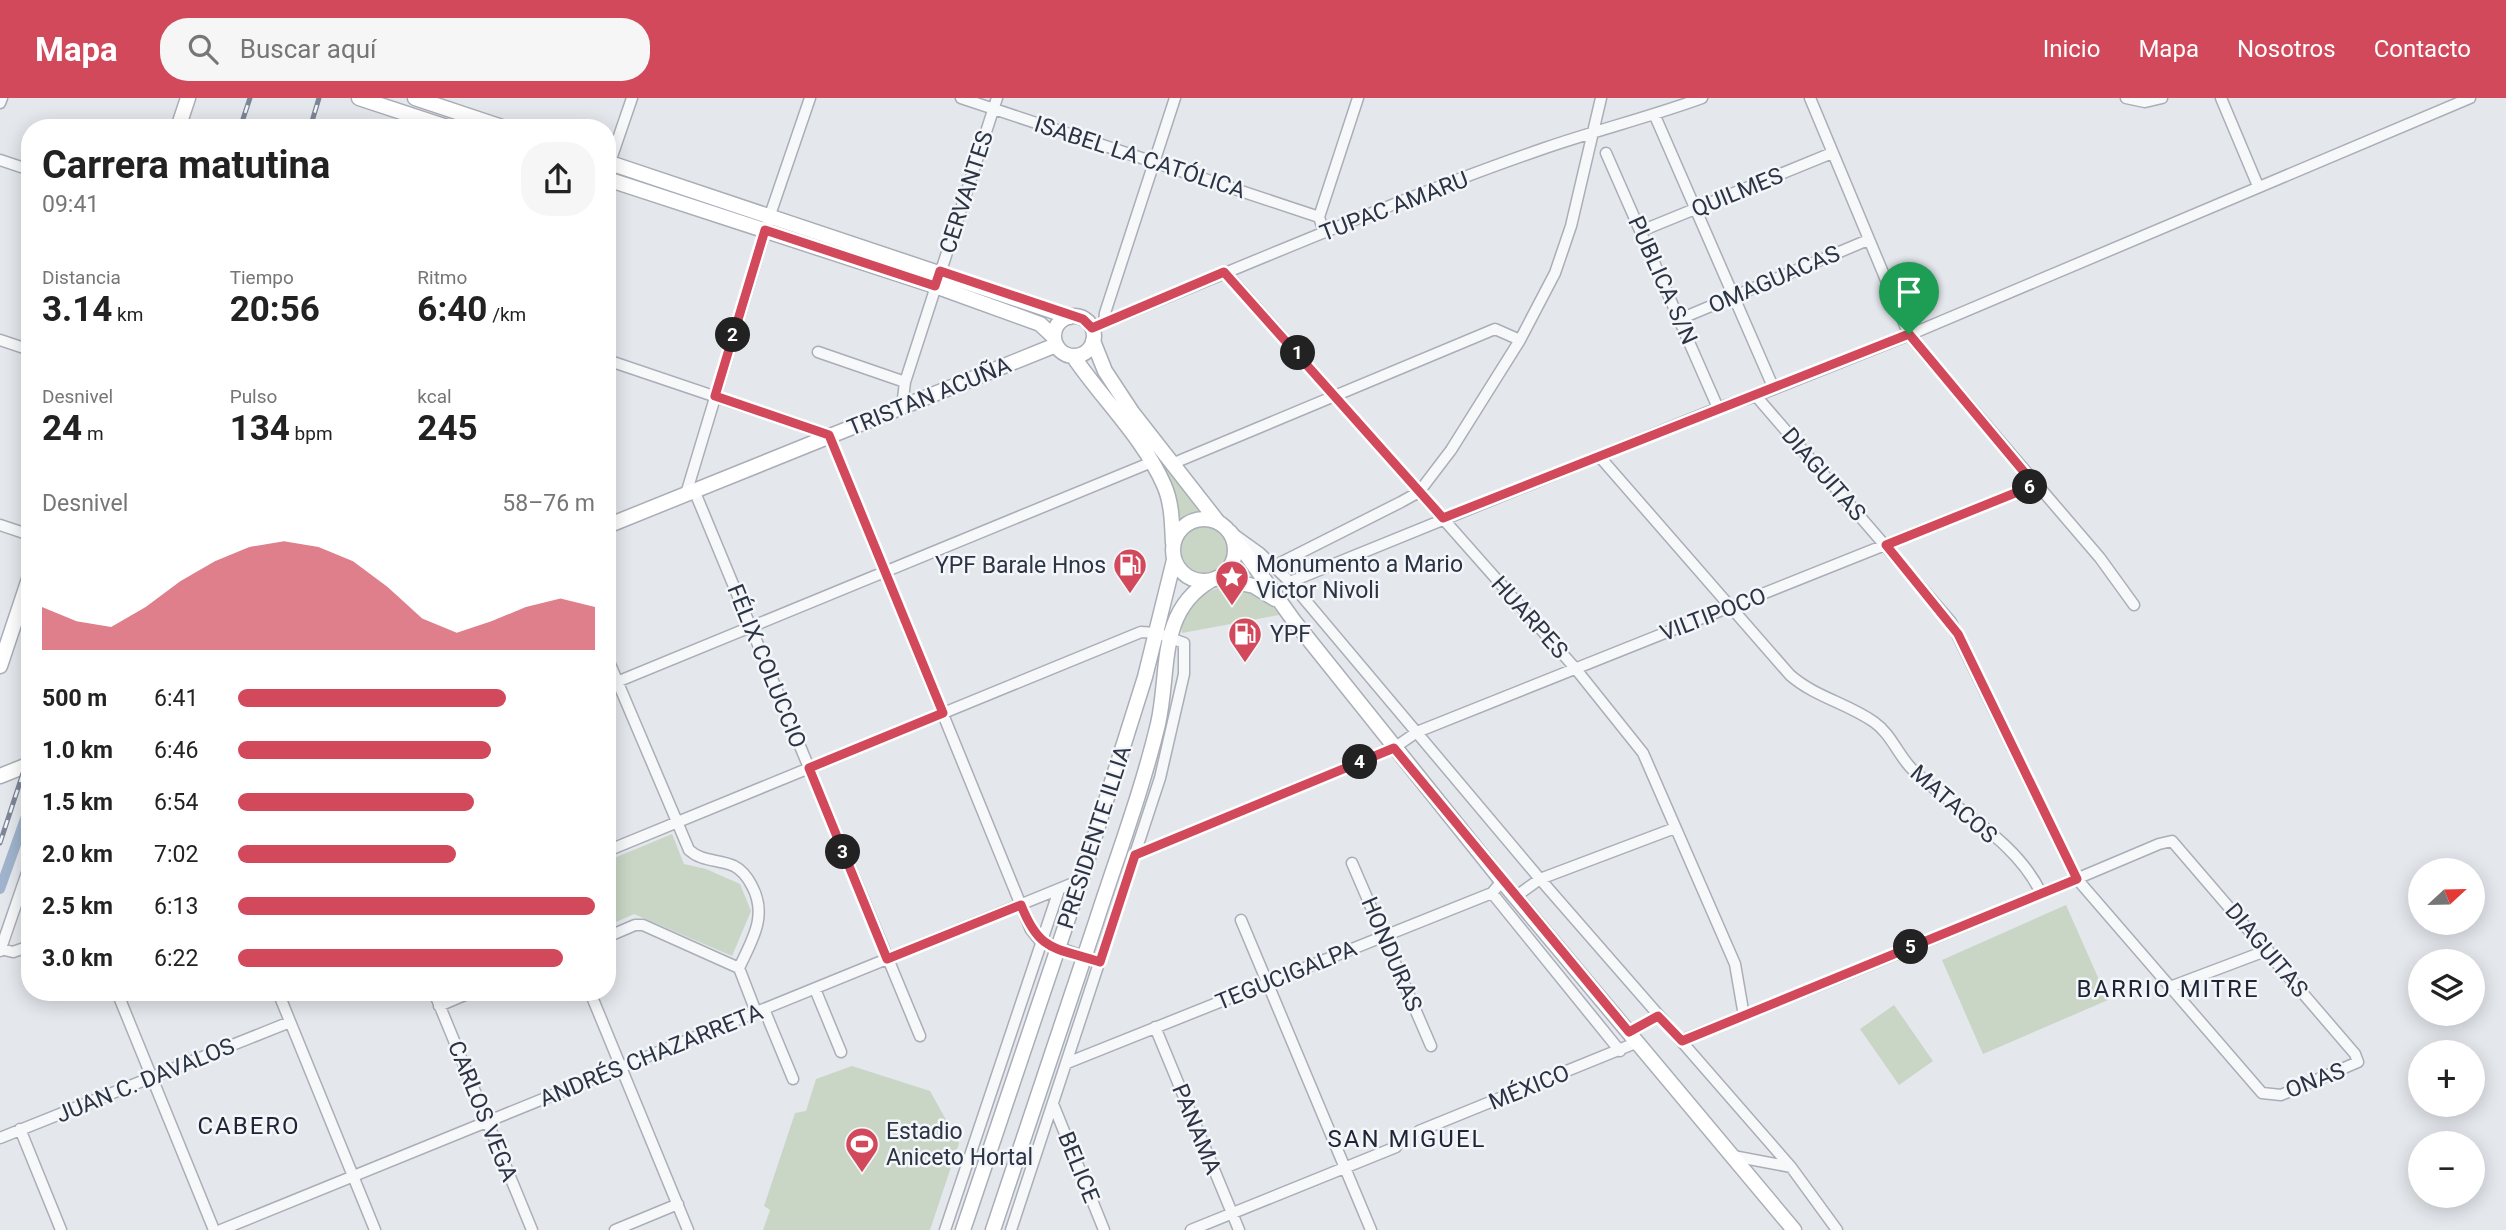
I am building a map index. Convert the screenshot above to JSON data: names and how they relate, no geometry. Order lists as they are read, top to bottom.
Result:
{
  "streets": {
    "main road": ["TRISTAN ACUÑA", "PRESIDENTE ILLIA"],
    "street": [
      "ISABEL LA CATÓLICA",
      "CERVANTES",
      "QUILMES",
      "TUPAC AMARU",
      "OMAGUACAS",
      "PUBLICA S/N",
      "DIAGUITAS",
      "VILTIPOCO",
      "HUARPES",
      "FÉLIX COLUCCIO",
      "MATACOS",
      "HONDURAS",
      "TEGUCIGALPA",
      "ANDRÉS CHAZARRETA",
      "JUAN C. DAVALOS",
      "ONAS",
      "MÉXICO",
      "CARLOS VEGA",
      "PANAMA",
      "BELICE"
    ]
  },
  "crossings": [
    ["ISABEL LA CATÓLICA", "CERVANTES"],
    ["CERVANTES", "TRISTAN ACUÑA"],
    ["QUILMES", "PUBLICA S/N"],
    ["TUPAC AMARU", "TRISTAN ACUÑA"],
    ["TUPAC AMARU", "HUARPES"],
    ["OMAGUACAS", "PUBLICA S/N"],
    ["TRISTAN ACUÑA", "FÉLIX COLUCCIO"],
    ["DIAGUITAS", "VILTIPOCO"],
    ["DIAGUITAS", "ONAS"],
    ["VILTIPOCO", "HUARPES"],
    ["VILTIPOCO", "MATACOS"],
    ["FÉLIX COLUCCIO", "ANDRÉS CHAZARRETA"],
    ["PRESIDENTE ILLIA", "ANDRÉS CHAZARRETA"],
    ["HONDURAS", "TEGUCIGALPA"],
    ["TEGUCIGALPA", "PANAMA"],
    ["ANDRÉS CHAZARRETA", "CARLOS VEGA"]
  ],
  "districts": ["BARRIO MITRE", "CABERO", "SAN MIGUEL"],
  "places": {
    "fuel station": ["YPF Barale Hnos", "YPF"],
    "place": ["Monumento a Mario Victor Nivoli"],
    "sports": ["Estadio Aniceto Hortal"]
  },
  "north": "right",
  "page": {
    "header": "Mapa",
    "search": "Buscar aquí",
    "nav": [
      "Inicio",
      "Mapa",
      "Nosotros",
      "Contacto"
    ],
    "heading": ["Carrera matutina", "09:41"],
    "stats": [
      ["Distancia", "3.14 km"],
      ["Tiempo", "20:56"],
      ["Ritmo", "6:40 /km"],
      ["Desnivel", "24 m"],
      ["Pulso", "134 bpm"],
      ["kcal", "245"]
    ],
    "pins": [
      "2",
      "1",
      "6",
      "4",
      "3",
      "5"
    ],
    "chart": ["Desnivel", "58–76 m"],
    "list": [
      {
        "name": "500 m",
        "note": "6:41"
      },
      {
        "name": "1.0 km",
        "note": "6:46"
      },
      {
        "name": "1.5 km",
        "note": "6:54"
      },
      {
        "name": "2.0 km",
        "note": "7:02"
      },
      {
        "name": "2.5 km",
        "note": "6:13"
      },
      {
        "name": "3.0 km",
        "note": "6:22"
      }
    ],
    "map_buttons": ["+", "−"]
  }
}
